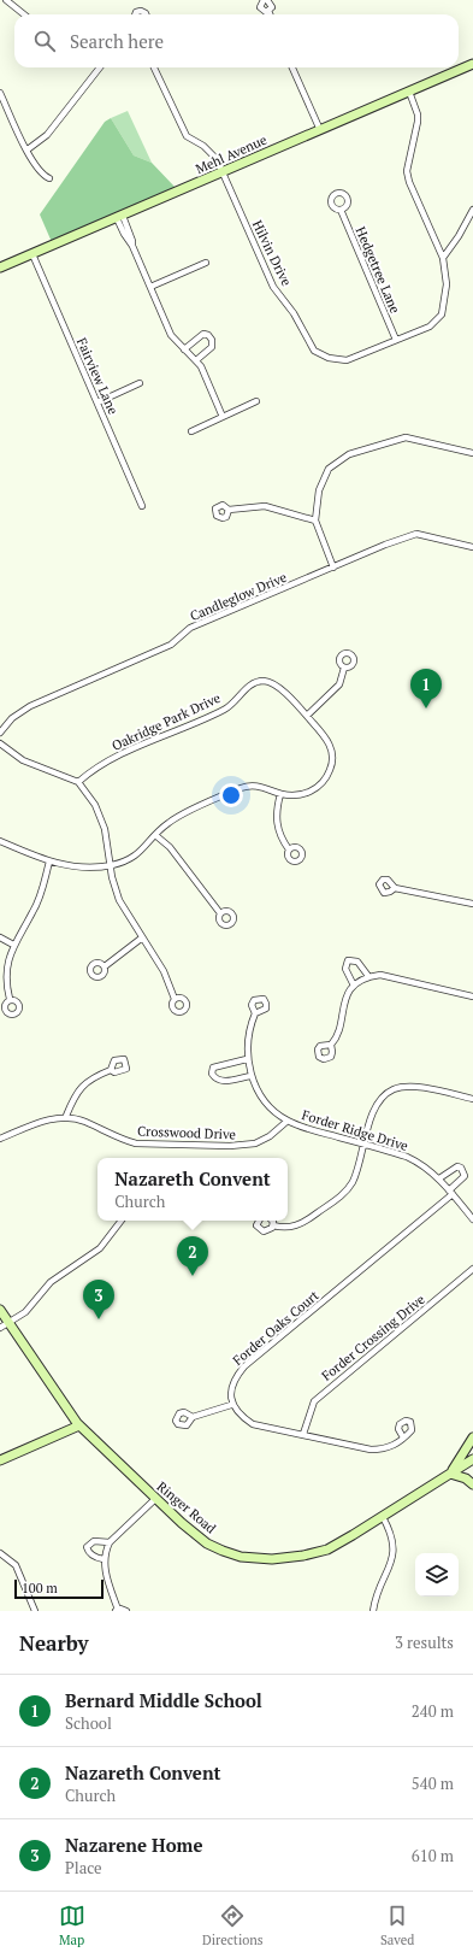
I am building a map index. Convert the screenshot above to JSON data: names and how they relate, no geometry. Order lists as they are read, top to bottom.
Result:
{
  "streets": {
    "street": [
      "Mehl Avenue",
      "Hilvin Drive",
      "Hedgetree Lane",
      "Fairview Lane",
      "Candleglow Drive",
      "Oakridge Park Drive",
      "Forder Ridge Drive",
      "Crosswood Drive",
      "Forder Oaks Court",
      "Forder Crossing Drive",
      "Ringer Road"
    ]
  },
  "crossings": [
    ["Mehl Avenue", "Hilvin Drive"],
    ["Mehl Avenue", "Fairview Lane"],
    ["Hilvin Drive", "Hedgetree Lane"],
    ["Forder Ridge Drive", "Crosswood Drive"],
    ["Forder Ridge Drive", "Forder Oaks Court"]
  ],
  "scale_bar": "100 m",
  "page": {
    "search": "Search here",
    "pins": ["1", "2", "3"],
    "popup": ["Nazareth Convent", "Church"],
    "scale": "100 m",
    "heading": ["Nearby", "3 results"],
    "list": [
      {
        "mark": "1",
        "name": "Bernard Middle School",
        "note": "School",
        "value": "240 m"
      },
      {
        "mark": "2",
        "name": "Nazareth Convent",
        "note": "Church",
        "value": "540 m"
      },
      {
        "mark": "3",
        "name": "Nazarene Home",
        "note": "Place",
        "value": "610 m"
      }
    ],
    "nav": ["Map", "Directions", "Saved"]
  }
}
